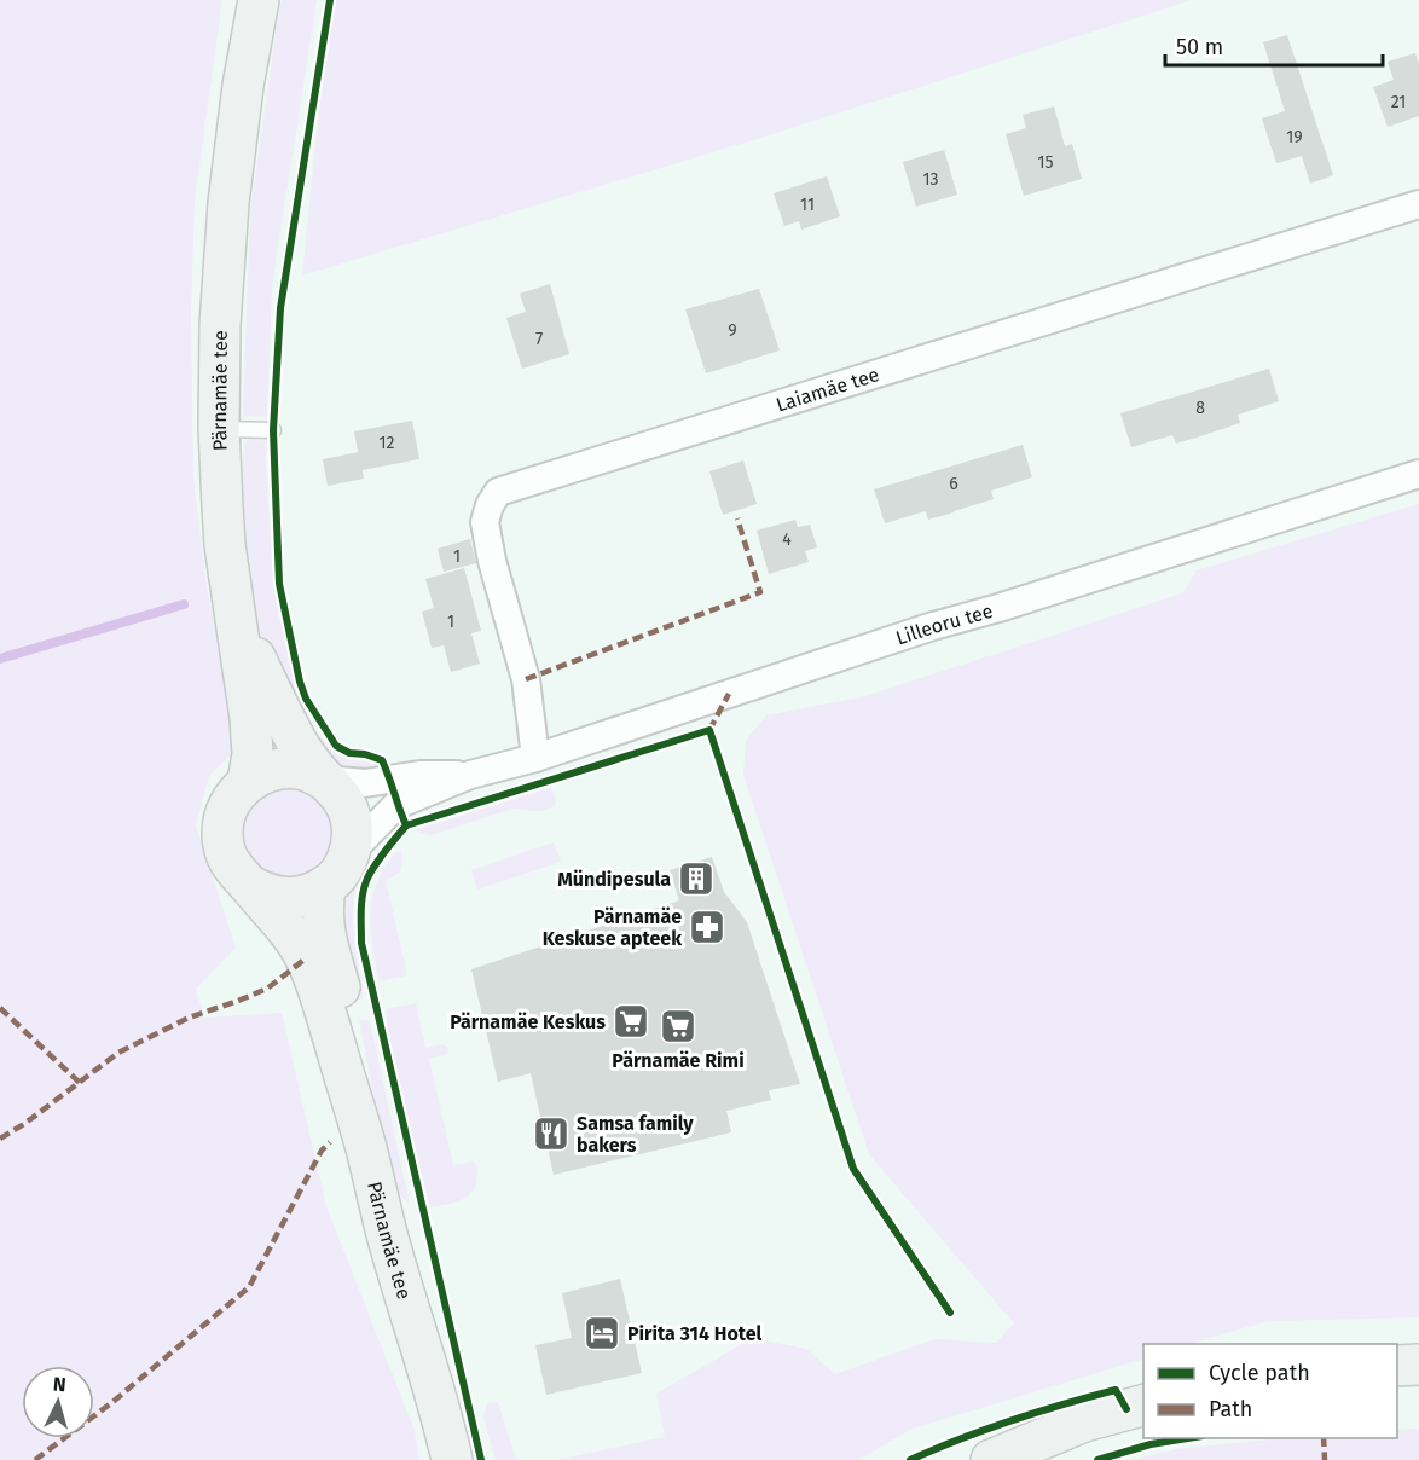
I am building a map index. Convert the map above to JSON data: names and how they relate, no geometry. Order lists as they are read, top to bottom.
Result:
{
  "streets": {
    "main road": ["Pärnamäe tee"],
    "street": ["Laiamäe tee", "Lilleoru tee"]
  },
  "crossings": [
    ["Laiamäe tee", "Lilleoru tee"],
    ["Pärnamäe tee", "Lilleoru tee"]
  ],
  "places": {
    "building": ["Mündipesula"],
    "pharmacy": ["Pärnamäe Keskuse apteek"],
    "supermarket": ["Pärnamäe Keskus", "Pärnamäe Rimi"],
    "restaurant": ["Samsa family bakers"],
    "hotel": ["Pirita 314 Hotel"]
  },
  "house_numbers": [
    "21",
    "19",
    "15",
    "13",
    "11",
    "9",
    "7",
    "8",
    "12",
    "6",
    "4",
    "1",
    "1"
  ],
  "legend": ["Cycle path", "Path"],
  "scale_bar": "50 m",
  "north": "top"
}
